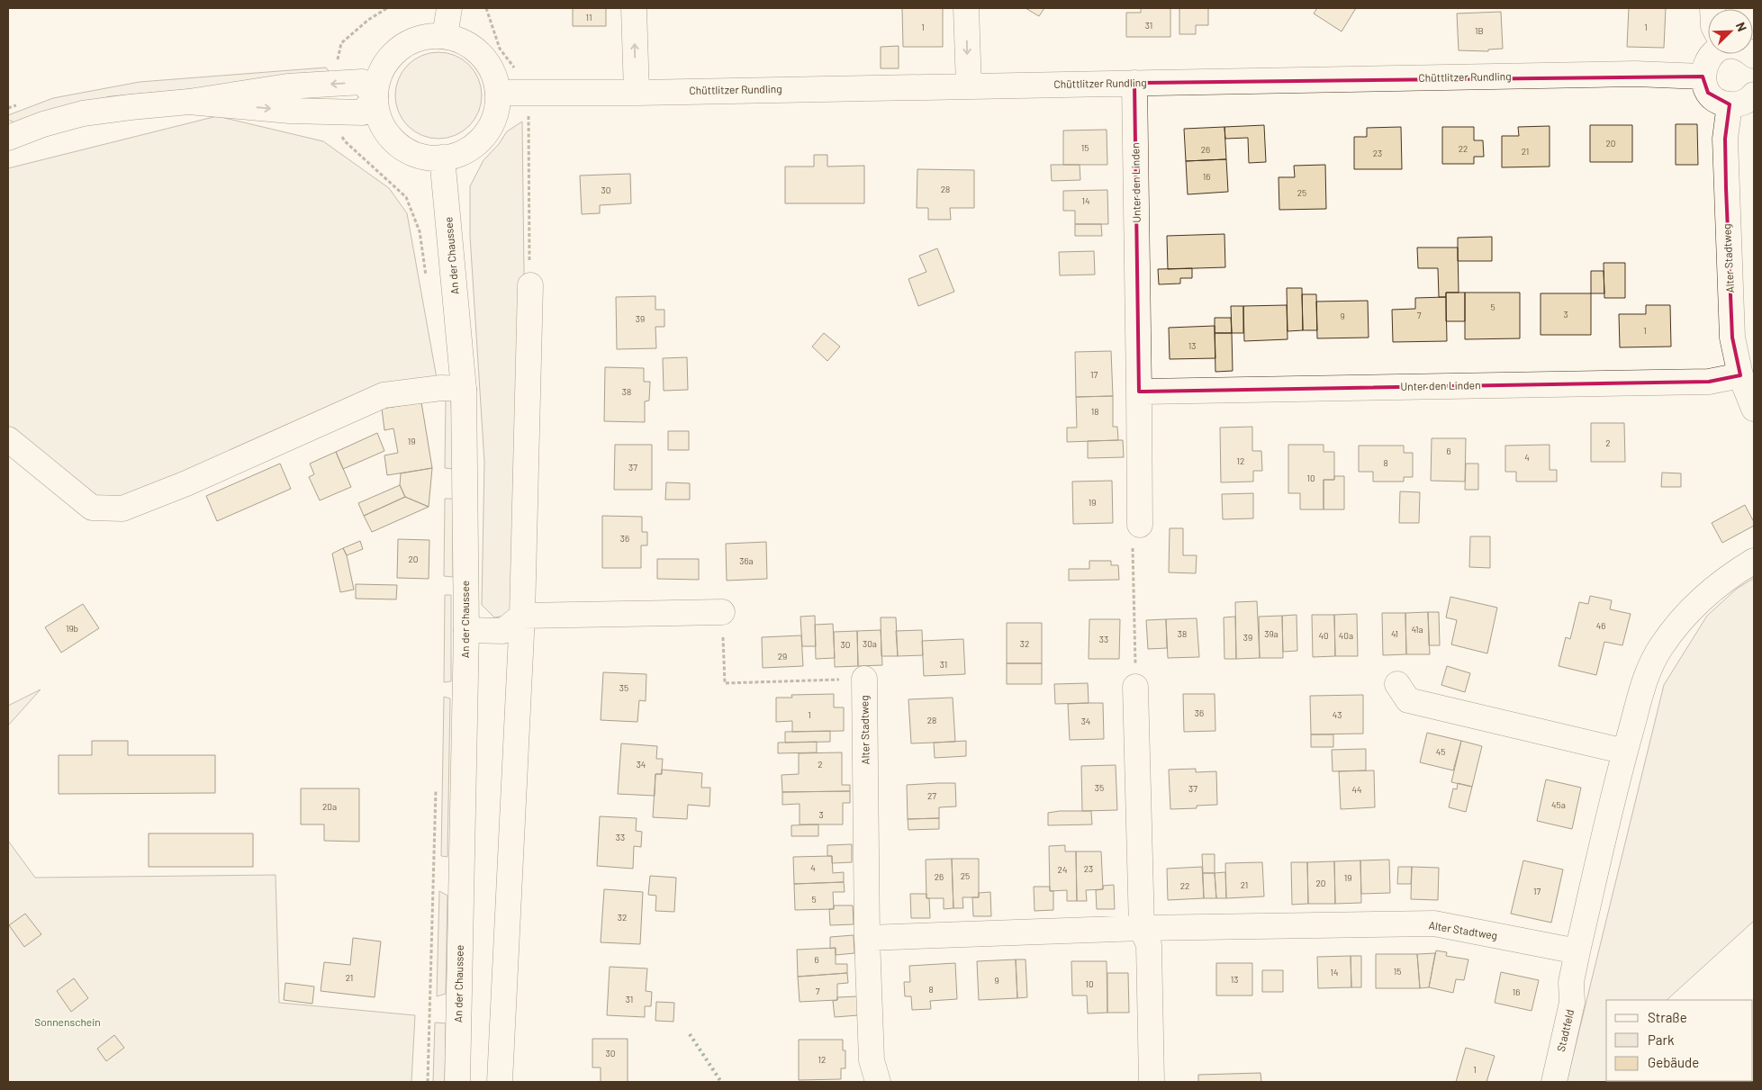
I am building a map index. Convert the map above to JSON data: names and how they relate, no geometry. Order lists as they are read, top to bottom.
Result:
{
  "streets": {
    "street": [
      "Chüttlitzer Rundling",
      "Unter den Linden",
      "An der Chaussee",
      "Alter Stadtweg",
      "Stadtfeld"
    ]
  },
  "crossings": [
    ["Chüttlitzer Rundling", "Unter den Linden"],
    ["Chüttlitzer Rundling", "An der Chaussee"],
    ["Unter den Linden", "Alter Stadtweg"],
    ["Alter Stadtweg", "Stadtfeld"]
  ],
  "parks": ["Sonnenschein"],
  "house_numbers": [
    "11",
    "31",
    "1",
    "1",
    "1B",
    "20",
    "15",
    "22",
    "26",
    "21",
    "23",
    "16",
    "28",
    "30",
    "25",
    "14",
    "5",
    "3",
    "7",
    "9",
    "39",
    "1",
    "13",
    "17",
    "38",
    "18",
    "19",
    "2",
    "6",
    "4",
    "12",
    "8",
    "37",
    "10",
    "19",
    "36",
    "20",
    "36a",
    "46",
    "19b",
    "41a",
    "38",
    "39a",
    "41",
    "40",
    "40a",
    "39",
    "33",
    "30a",
    "32",
    "30",
    "29",
    "31",
    "35",
    "36",
    "1",
    "43",
    "28",
    "34",
    "45",
    "34",
    "2",
    "35",
    "37",
    "44",
    "27",
    "45a",
    "20a",
    "3",
    "33",
    "4",
    "23",
    "24",
    "25",
    "26",
    "19",
    "20",
    "21",
    "22",
    "17",
    "5",
    "32",
    "6",
    "15",
    "14",
    "21",
    "13",
    "9",
    "10",
    "8",
    "7",
    "16",
    "31",
    "30",
    "12",
    "1"
  ],
  "legend": ["Straße", "Park", "Gebäude"],
  "north": "top right"
}
